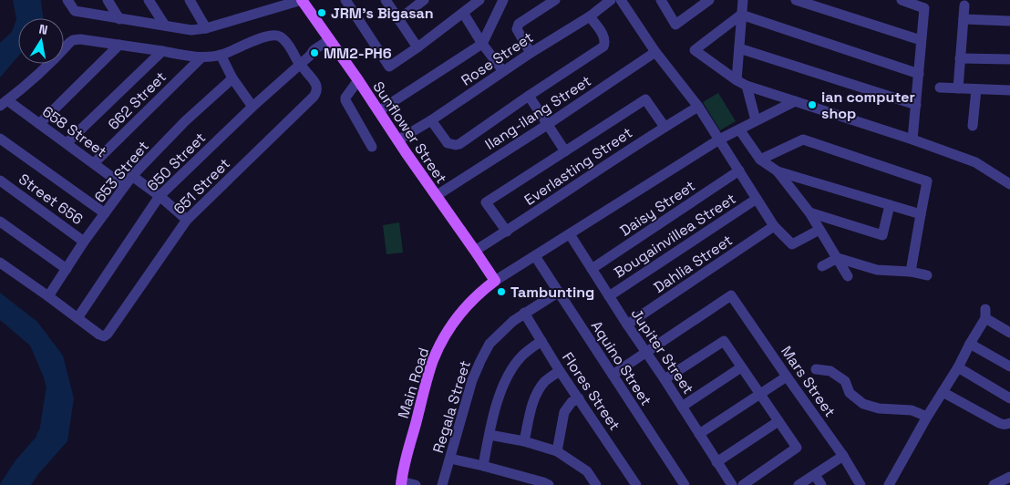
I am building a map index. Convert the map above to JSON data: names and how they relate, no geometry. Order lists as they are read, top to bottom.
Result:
{
  "streets": {
    "main road": ["Sunflower Street", "Main Road"],
    "street": [
      "Rose Street",
      "662 Street",
      "Ilang-ilang Street",
      "658 Street",
      "650 Street",
      "Everlasting Street",
      "653 Street",
      "651 Street",
      "Street 656",
      "Daisy Street",
      "Bougainvillea Street",
      "Dahlia Street",
      "Jupiter Street",
      "Aquino Street",
      "Mars Street",
      "Flores Street",
      "Regala Street"
    ]
  },
  "crossings": [
    ["Rose Street", "Sunflower Street"],
    ["662 Street", "658 Street"],
    ["Ilang-ilang Street", "Sunflower Street"],
    ["658 Street", "653 Street"],
    ["Sunflower Street", "650 Street"],
    ["Sunflower Street", "Everlasting Street"],
    ["Sunflower Street", "Main Road"],
    ["650 Street", "651 Street"],
    ["653 Street", "Street 656"],
    ["Daisy Street", "Jupiter Street"],
    ["Bougainvillea Street", "Jupiter Street"],
    ["Dahlia Street", "Jupiter Street"],
    ["Jupiter Street", "Mars Street"],
    ["Aquino Street", "Regala Street"],
    ["Flores Street", "Regala Street"]
  ],
  "places": [
    "JRM's Bigasan",
    "MM2-PH6",
    "ian computer shop",
    "Tambunting"
  ],
  "north": "top"
}
